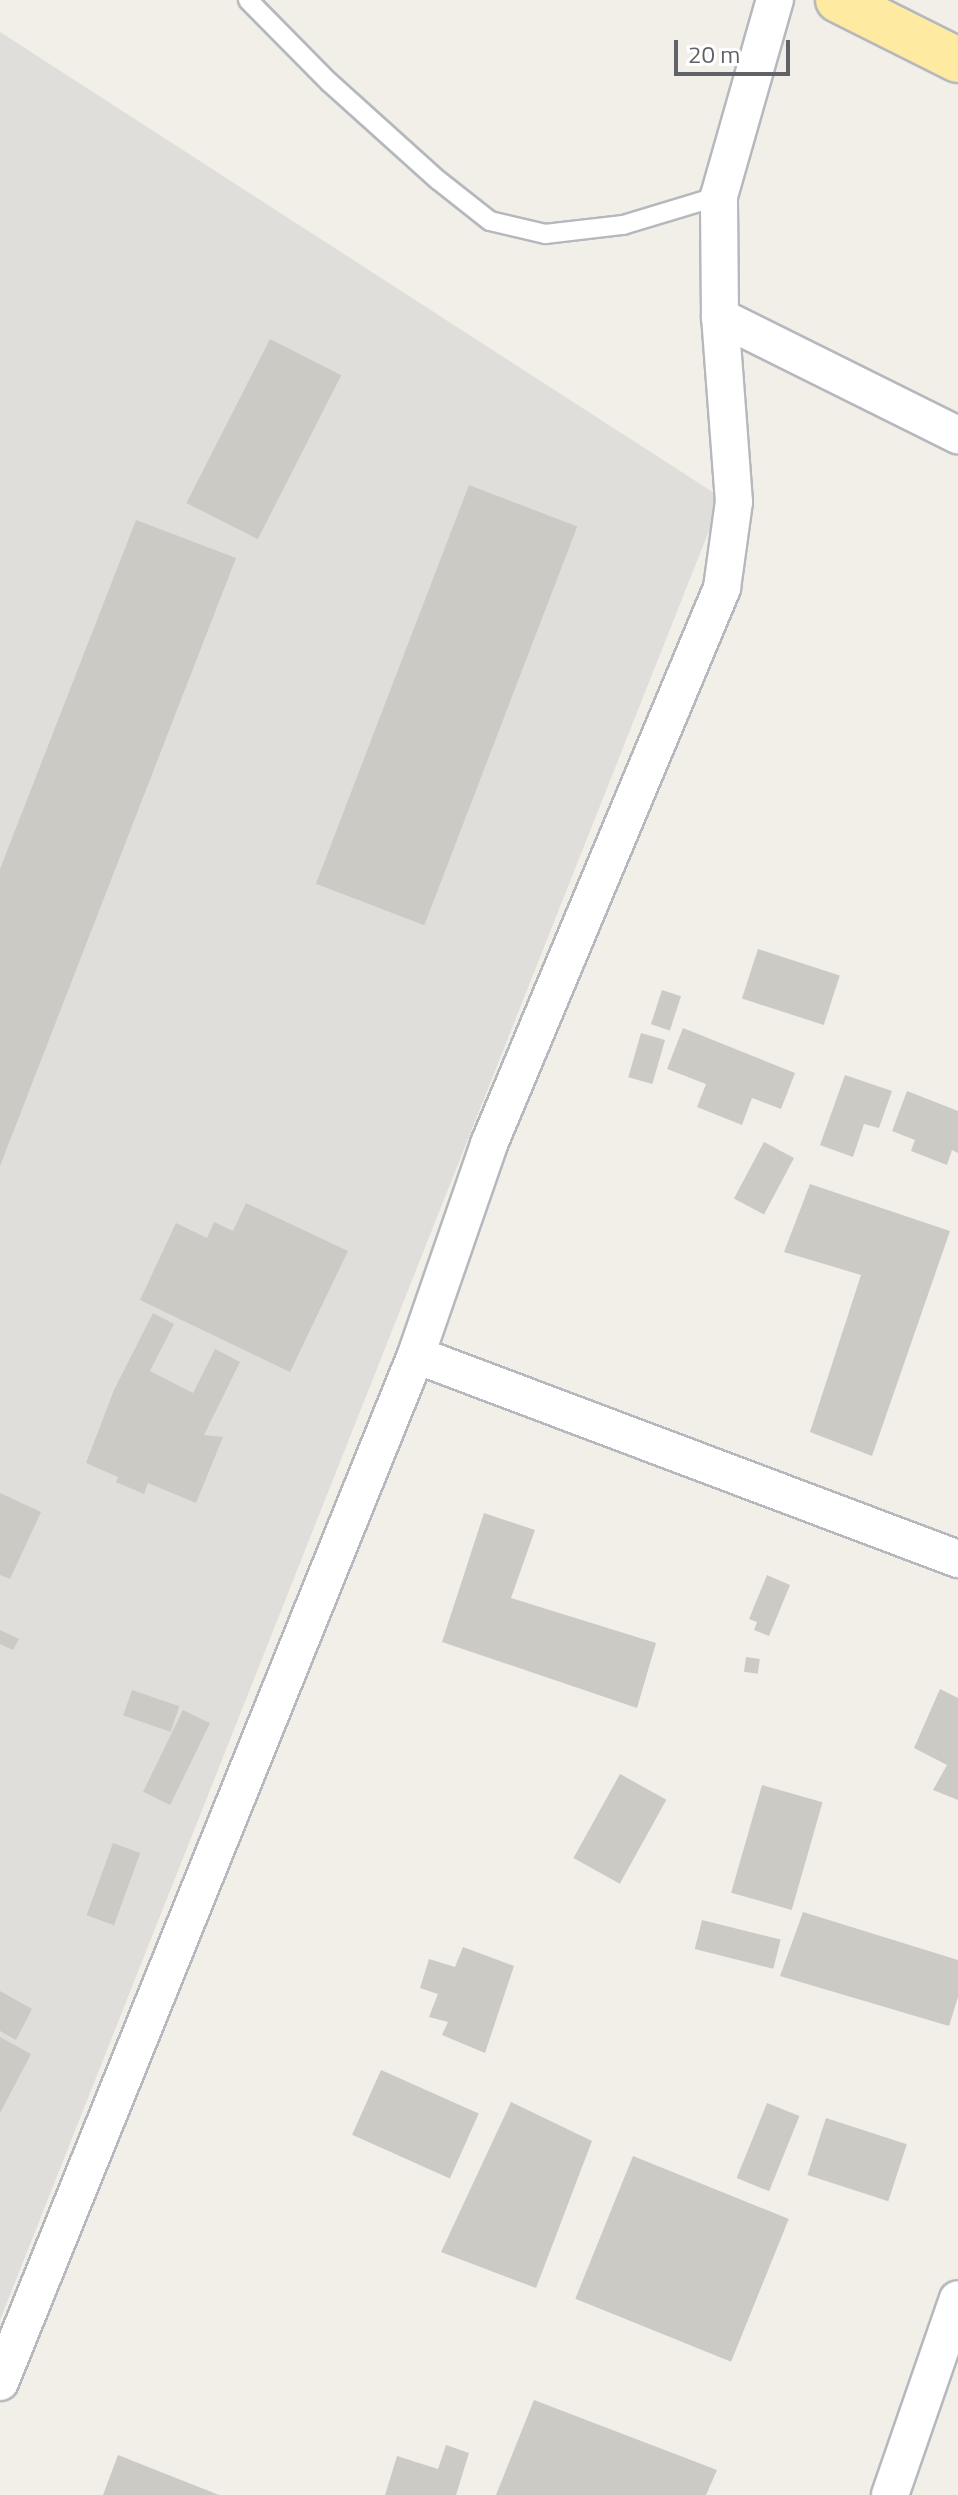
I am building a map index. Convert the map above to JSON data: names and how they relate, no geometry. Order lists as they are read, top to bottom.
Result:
{
  "scale_bar": "20 m"
}
